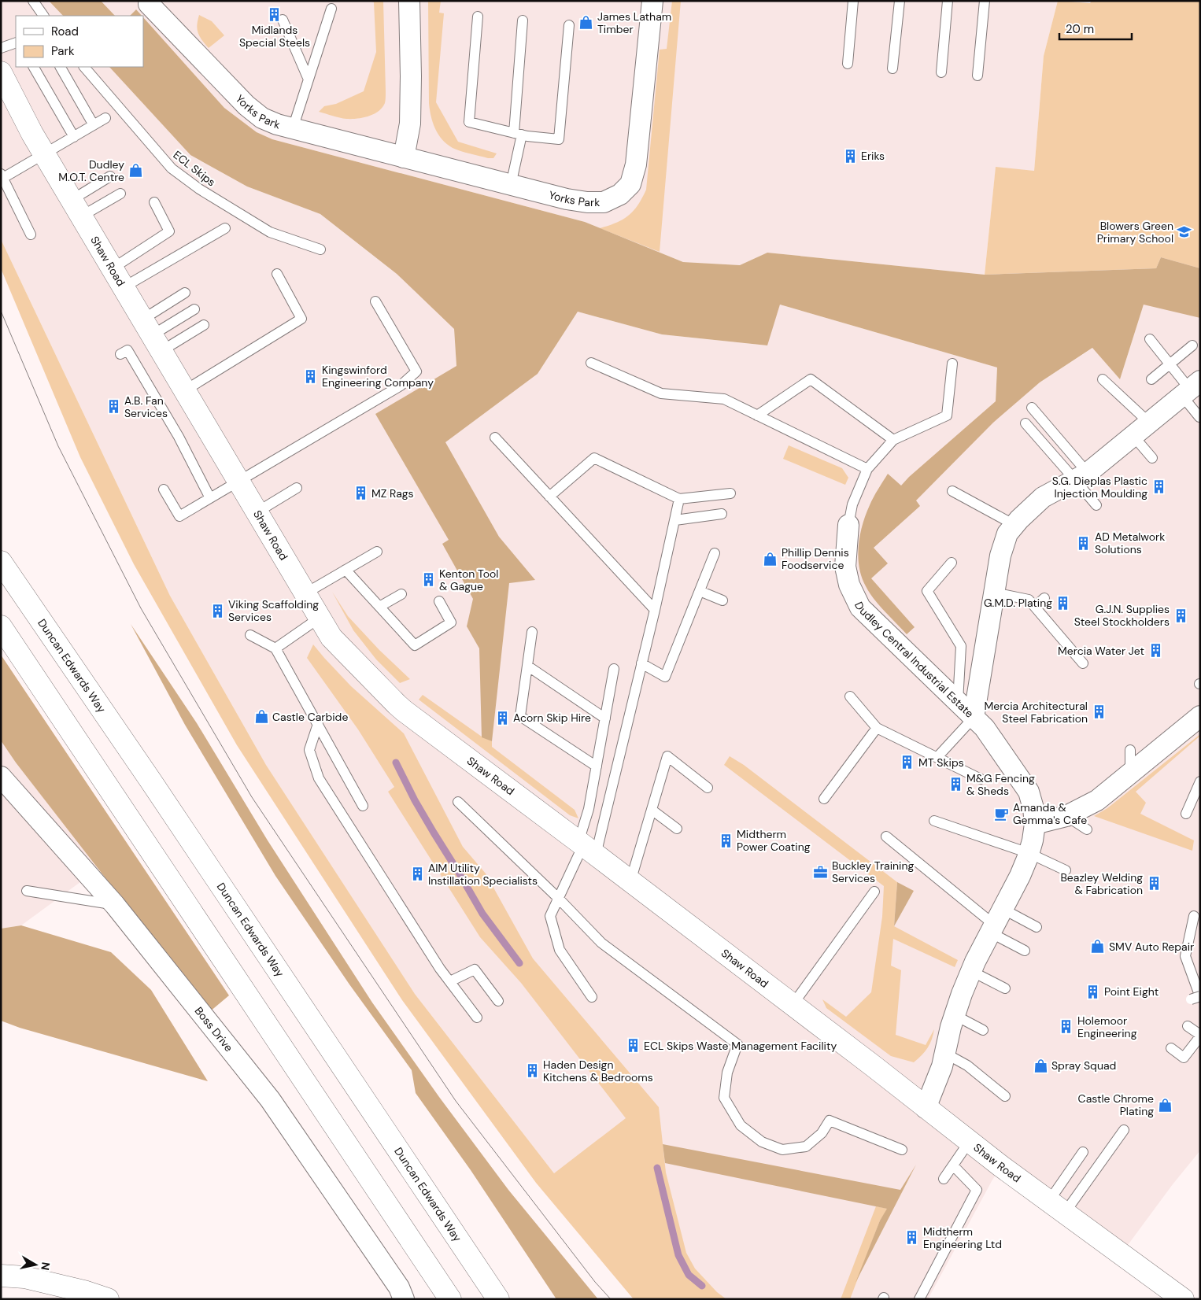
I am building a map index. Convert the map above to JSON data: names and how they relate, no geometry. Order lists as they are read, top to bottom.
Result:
{
  "streets": {
    "main road": ["Shaw Road", "Duncan Edwards Way"],
    "street": ["Yorks Park", "Dudley Central Industrial Estate", "Boss Drive"],
    "lane": ["ECL Skips"]
  },
  "crossings": [
    ["Shaw Road", "Dudley Central Industrial Estate"]
  ],
  "places": {
    "building": [
      "Midlands Special Steels",
      "Eriks",
      "Kingswinford Engineering Company",
      "A.B. Fan Services",
      "S.G. Dieplas Plastic Injection Moulding",
      "MZ Rags",
      "AD Metalwork Solutions",
      "Kenton Tool & Gague",
      "G.M.D. Plating",
      "Viking Scaffolding Services",
      "G.J.N. Supplies Steel Stockholders",
      "Mercia Water Jet",
      "Mercia Architectural Steel Fabrication",
      "Acorn Skip Hire",
      "MT Skips",
      "M&G Fencing & Sheds",
      "Midtherm Power Coating",
      "AIM Utility Instillation Specialists",
      "Beazley Welding & Fabrication",
      "Point Eight",
      "Holemoor Engineering",
      "ECL Skips Waste Management Facility",
      "Haden Design Kitchens & Bedrooms",
      "Midtherm Engineering Ltd"
    ],
    "shop": [
      "James Latham Timber",
      "Dudley M.O.T. Centre",
      "Phillip Dennis Foodservice",
      "Castle Carbide",
      "SMV Auto Repair",
      "Spray Squad",
      "Castle Chrome Plating"
    ],
    "school or university": ["Blowers Green Primary School"],
    "cafe": ["Amanda & Gemma's Cafe"],
    "office": ["Buckley Training Services"]
  },
  "legend": ["Road", "Park"],
  "scale_bar": "20 m",
  "north": "right"
}
